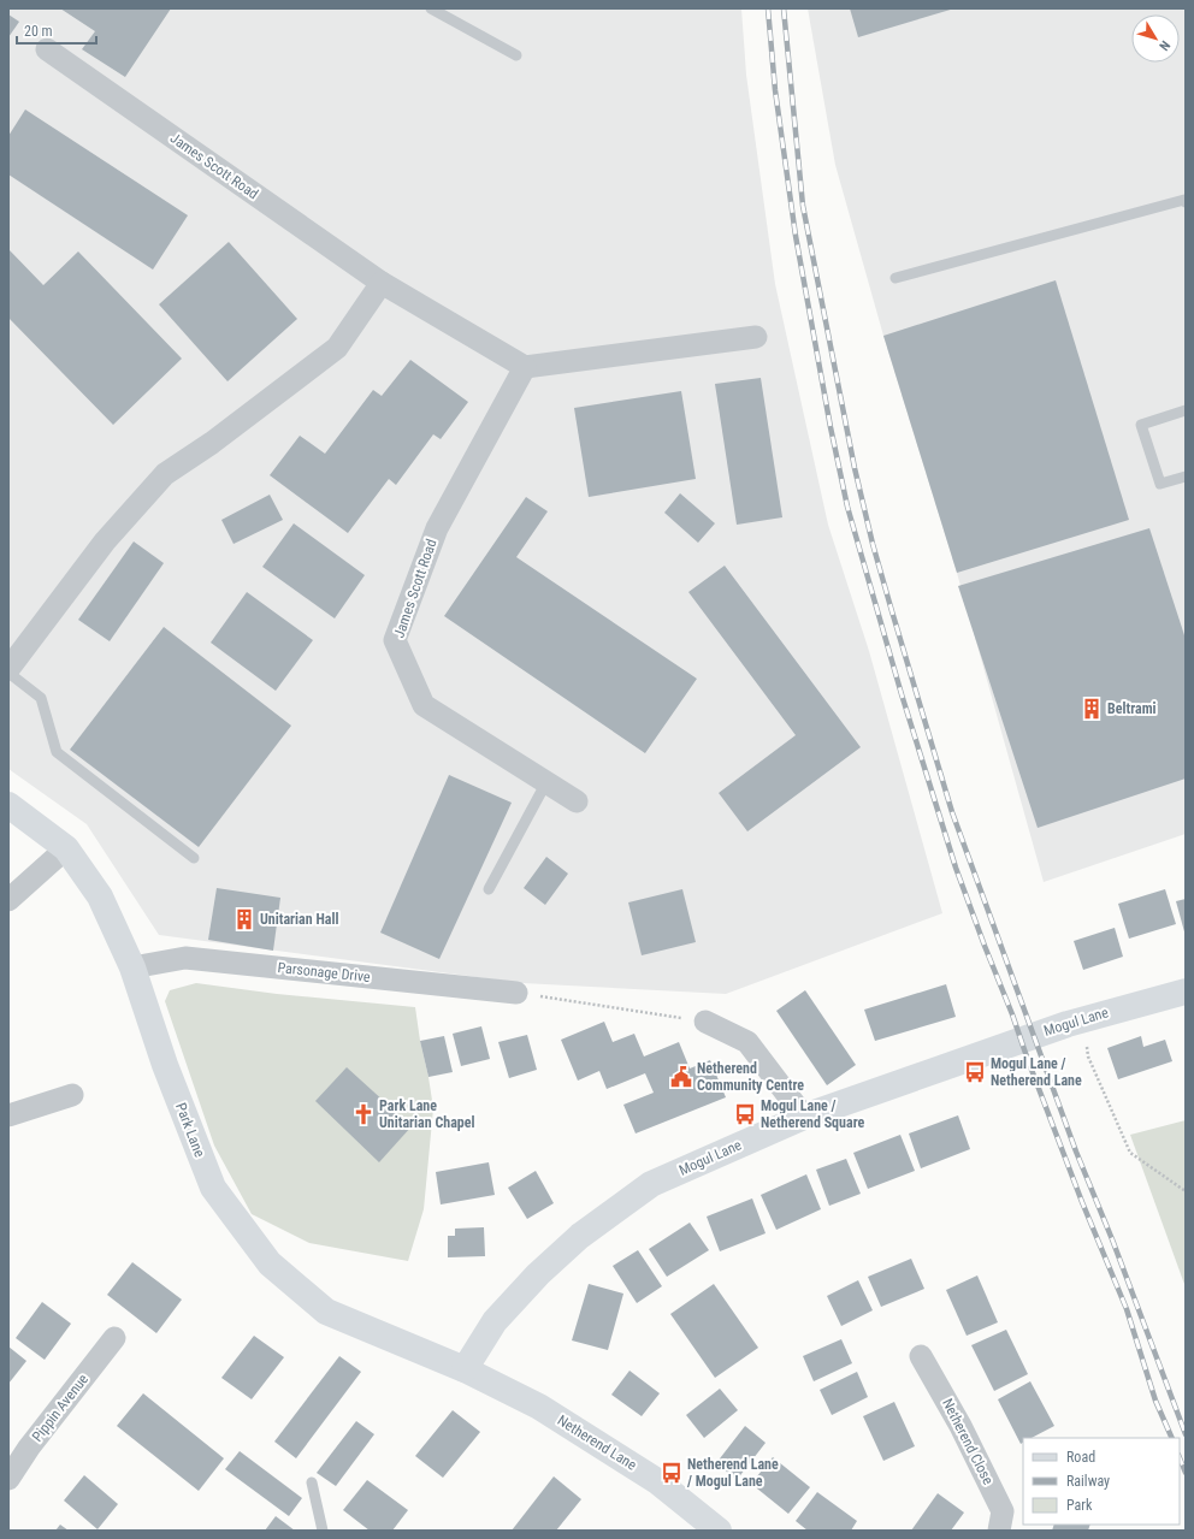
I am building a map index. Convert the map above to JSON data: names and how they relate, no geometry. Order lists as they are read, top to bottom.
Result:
{
  "streets": {
    "main road": ["Mogul Lane", "Park Lane", "Netherend Lane"],
    "street": [
      "James Scott Road",
      "Parsonage Drive",
      "Pippin Avenue",
      "Netherend Close"
    ]
  },
  "crossings": [
    ["Parsonage Drive", "Park Lane"],
    ["Mogul Lane", "Park Lane"],
    ["Mogul Lane", "Netherend Lane"],
    ["Park Lane", "Netherend Lane"]
  ],
  "places": {
    "building": ["Beltrami", "Unitarian Hall"],
    "bus stop": ["Mogul Lane / Netherend Lane", "Mogul Lane / Netherend Square", "Netherend Lane / Mogul Lane"],
    "public building": ["Netherend Community Centre"],
    "church": ["Park Lane Unitarian Chapel"]
  },
  "legend": ["Road", "Railway", "Park"],
  "scale_bar": "20 m",
  "north": "bottom right"
}
